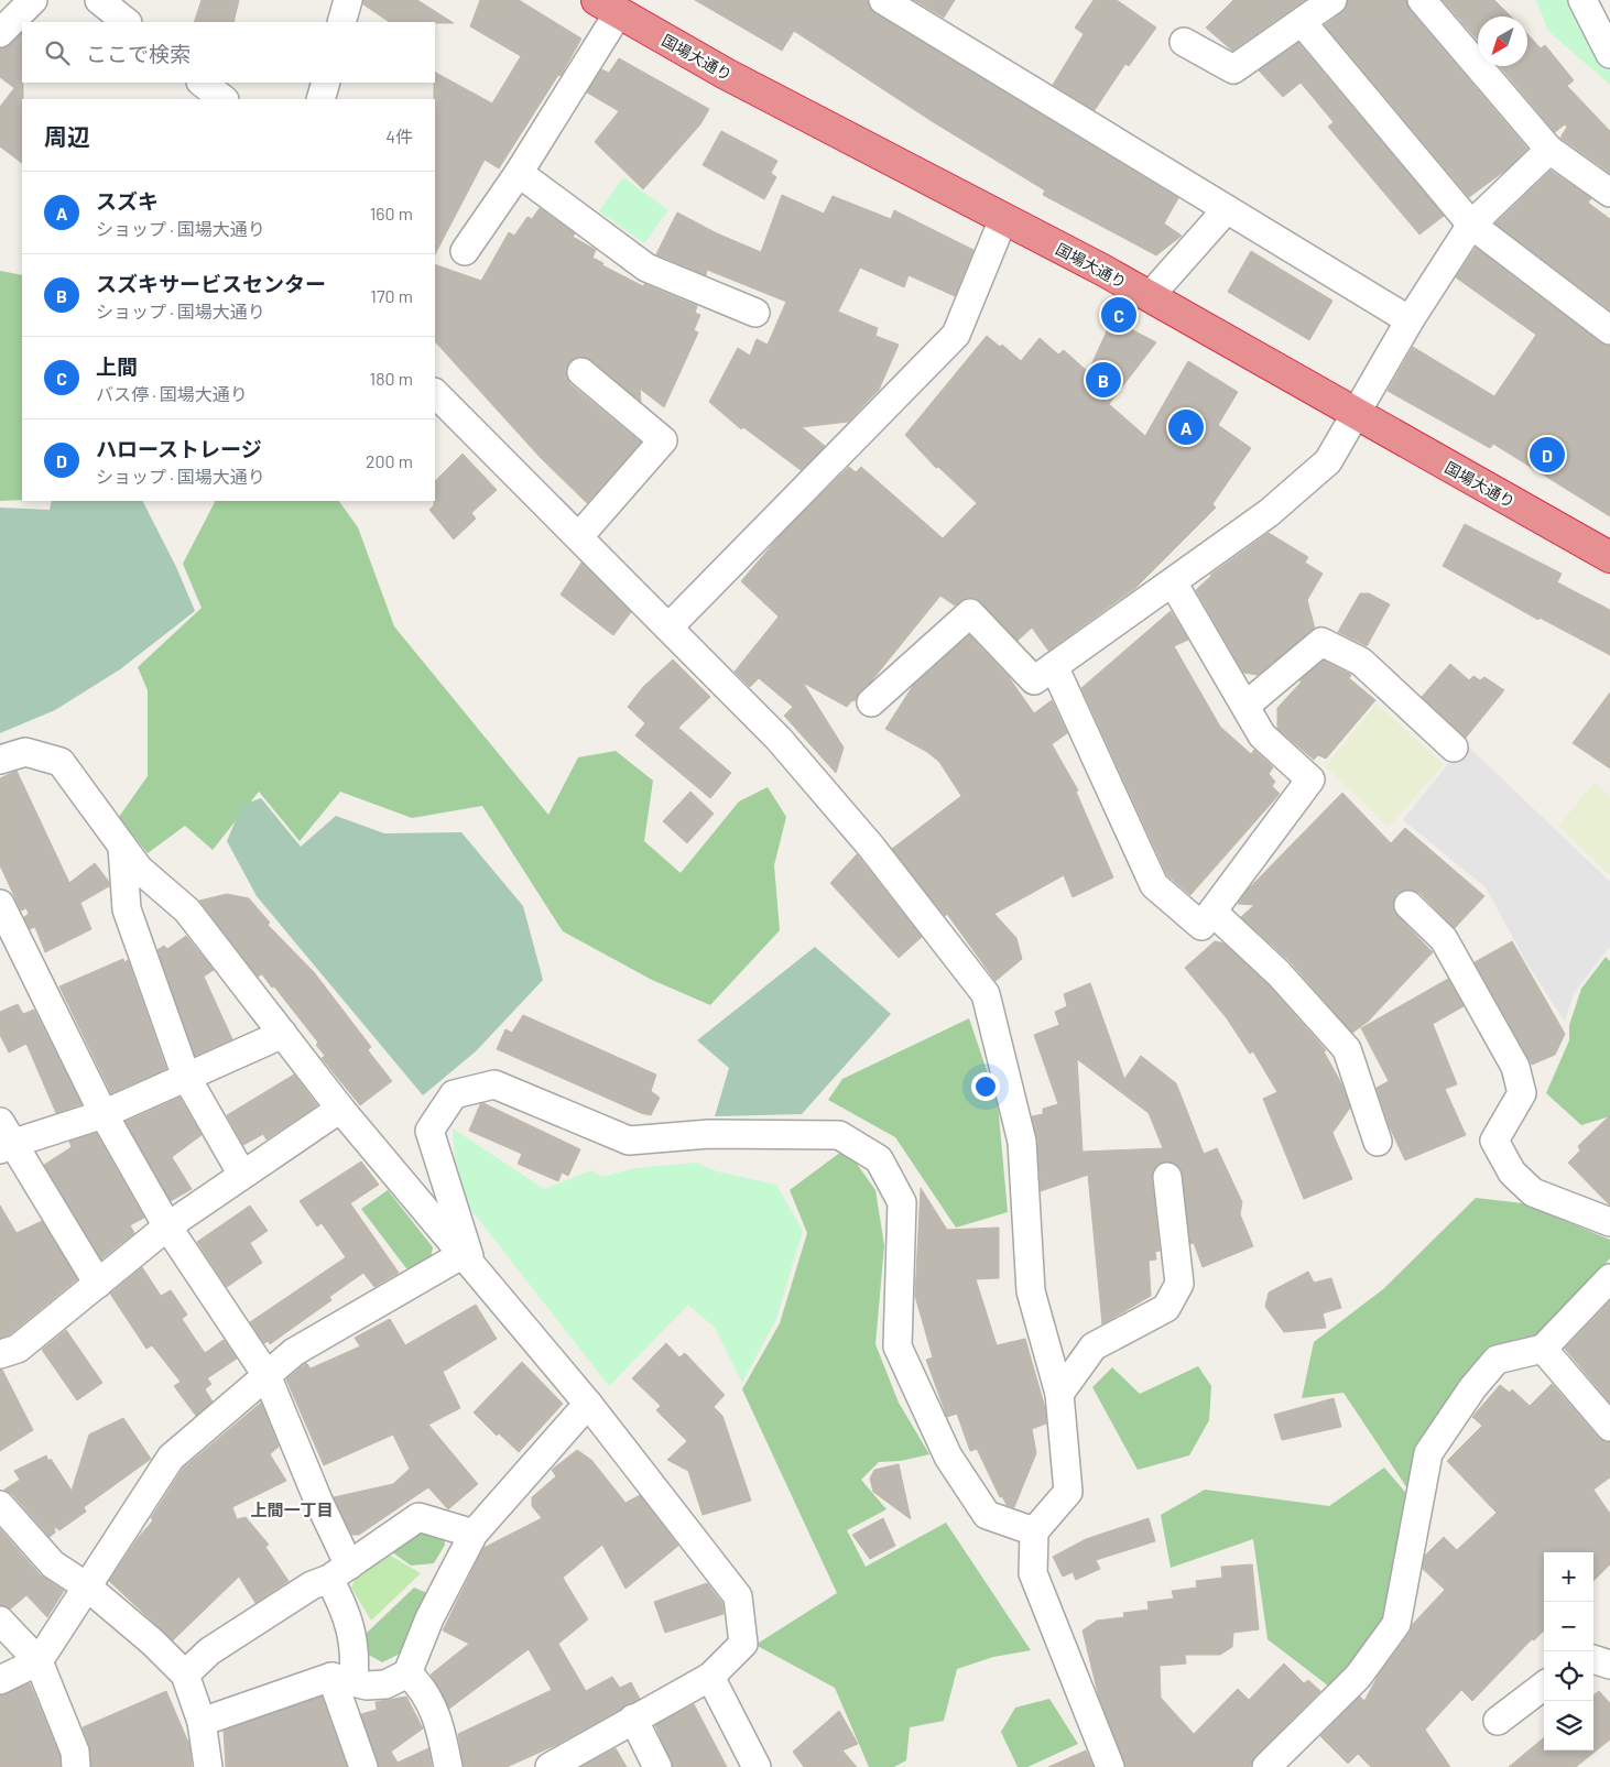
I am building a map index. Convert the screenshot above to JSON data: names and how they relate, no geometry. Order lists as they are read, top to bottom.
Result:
{
  "streets": {
    "highway": ["国場大通り"]
  },
  "districts": ["上間一丁目"],
  "north": "bottom left",
  "page": {
    "search": "ここで検索",
    "heading": ["周辺", "4件"],
    "list": [
      {
        "mark": "A",
        "name": "スズキ",
        "note": "ショップ · 国場大通り",
        "value": "160 m"
      },
      {
        "mark": "B",
        "name": "スズキサービスセンター",
        "note": "ショップ · 国場大通り",
        "value": "170 m"
      },
      {
        "mark": "C",
        "name": "上間",
        "note": "バス停 · 国場大通り",
        "value": "180 m"
      },
      {
        "mark": "D",
        "name": "ハローストレージ",
        "note": "ショップ · 国場大通り",
        "value": "200 m"
      }
    ],
    "pins": [
      "C",
      "B",
      "A",
      "D"
    ],
    "map_buttons": ["+", "−"]
  }
}
